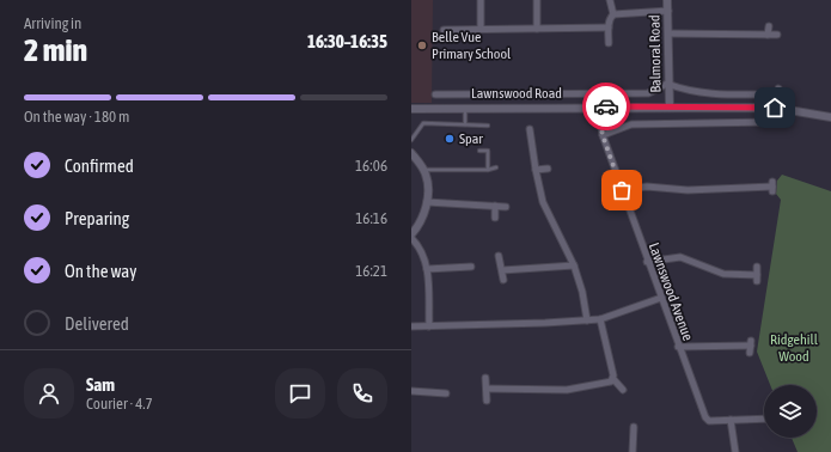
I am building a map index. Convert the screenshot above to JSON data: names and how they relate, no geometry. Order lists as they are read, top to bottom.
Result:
{
  "streets": {
    "street": ["Balmoral Road", "Lawnswood Road", "Lawnswood Avenue"]
  },
  "crossings": [
    ["Balmoral Road", "Lawnswood Road"],
    ["Lawnswood Road", "Lawnswood Avenue"]
  ],
  "parks": ["Ridgehill Wood"],
  "places": ["Belle Vue Primary School", "Spar"],
  "page": {
    "heading": ["2 min", "Arriving in", "16:30–16:35"],
    "panel": ["Sam", "Courier · 4.7"],
    "bar": "On the way · 180 m",
    "list": [
      ["Confirmed", "16:06"],
      ["Preparing", "16:16"],
      ["On the way", "16:21"],
      "Delivered"
    ]
  }
}
